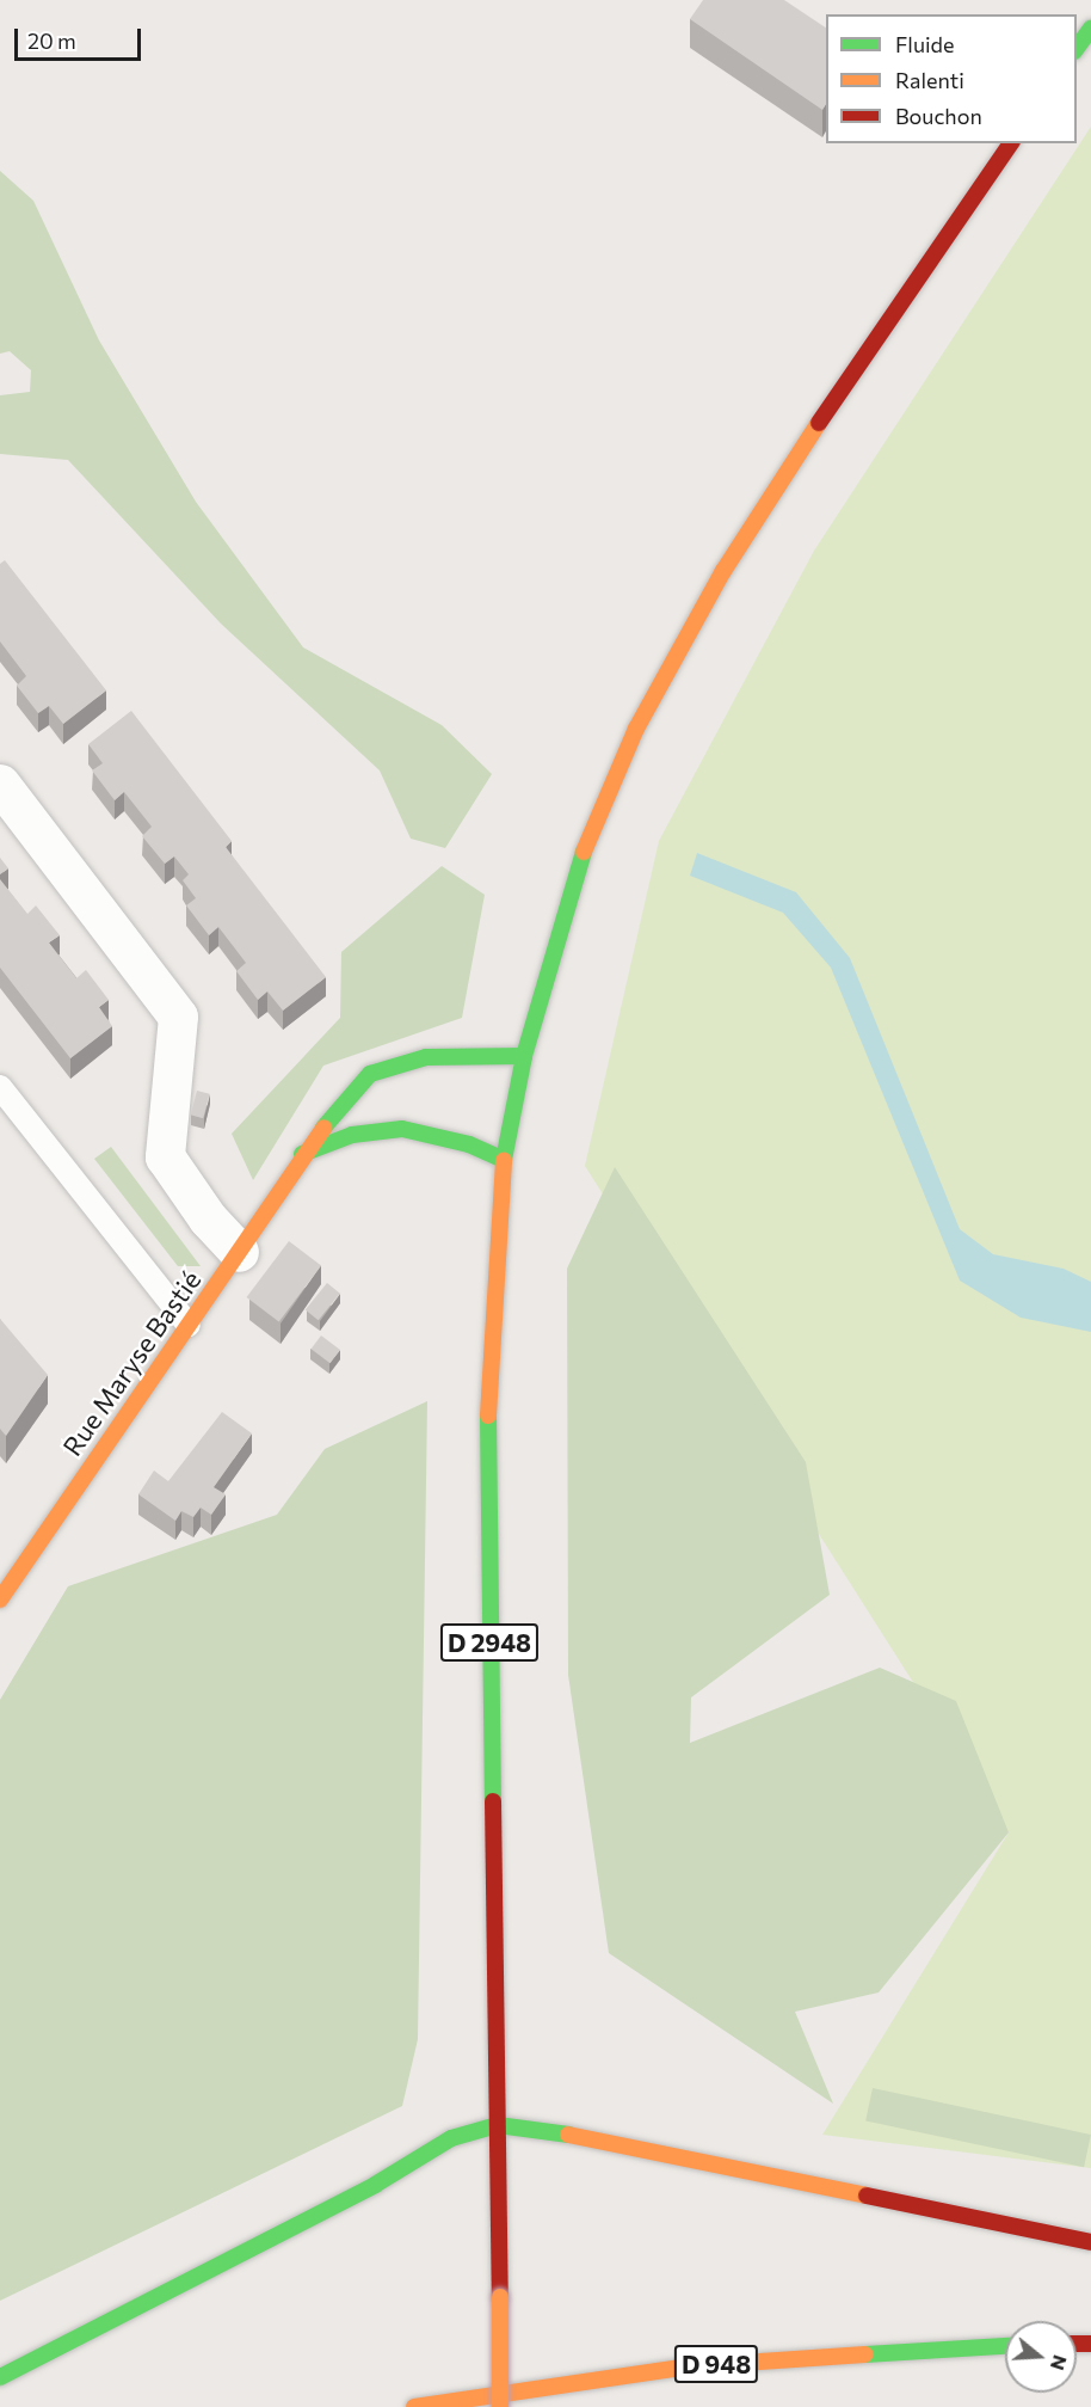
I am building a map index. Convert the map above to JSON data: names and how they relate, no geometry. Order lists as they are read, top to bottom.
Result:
{
  "streets": {
    "main road": ["Rue Maryse Bastié", "D 2948", "D 948"]
  },
  "crossings": [
    ["Rue Maryse Bastié", "D 2948"]
  ],
  "legend": ["Fluide", "Ralenti", "Bouchon"],
  "scale_bar": "20 m",
  "north": "right"
}
